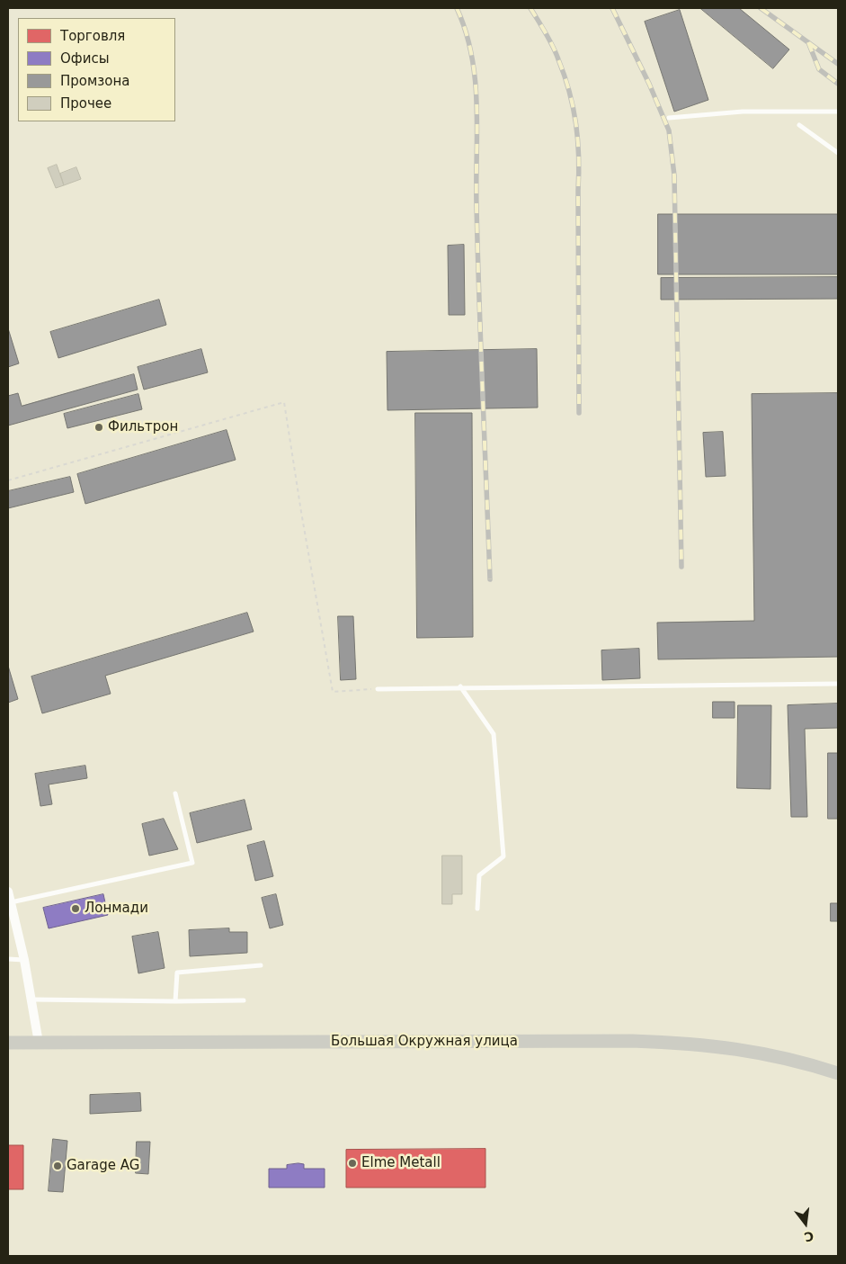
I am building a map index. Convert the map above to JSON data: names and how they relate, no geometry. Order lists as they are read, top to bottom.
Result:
{
  "streets": {
    "main road": ["Большая Окружная улица"]
  },
  "places": [
    "Фильтрон",
    "Лонмади",
    "Elme Metall",
    "Garage AG"
  ],
  "legend": [
    "Торговля",
    "Офисы",
    "Промзона",
    "Прочее"
  ],
  "north": "bottom"
}
